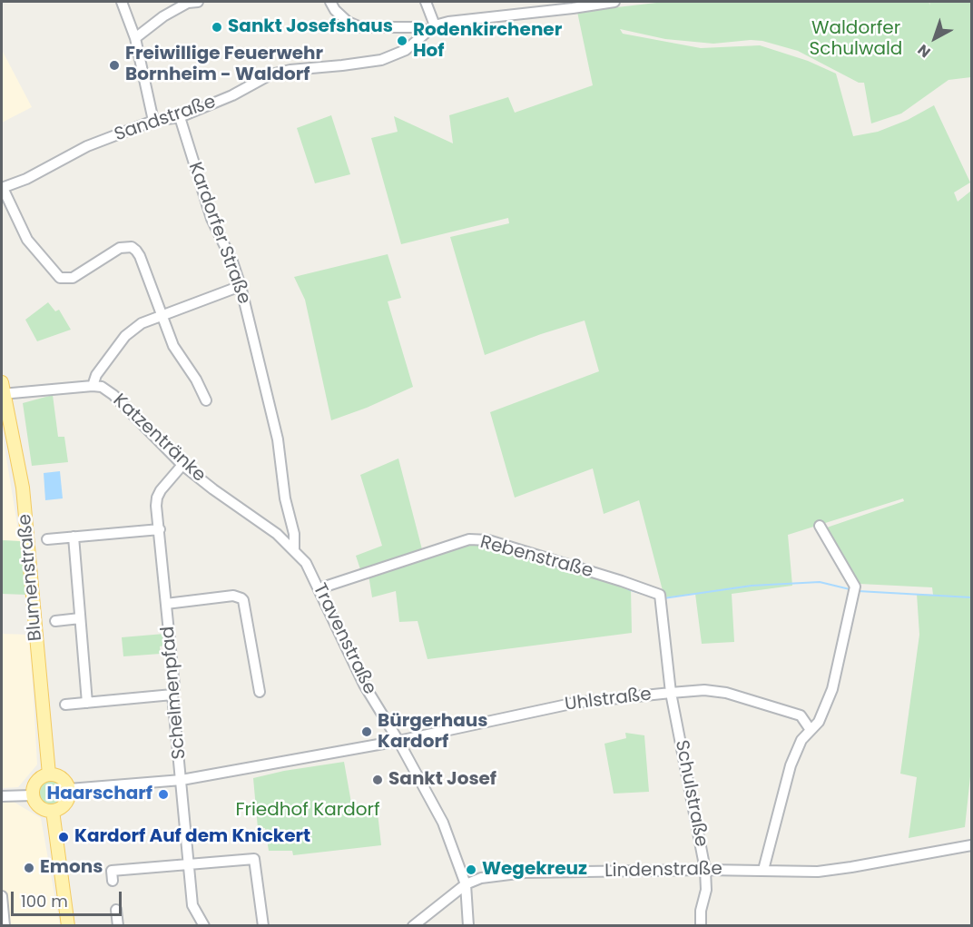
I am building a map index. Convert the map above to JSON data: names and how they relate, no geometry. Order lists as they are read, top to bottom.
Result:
{
  "streets": {
    "main road": ["Blumenstraße"],
    "street": [
      "Sandstraße",
      "Kardorfer Straße",
      "Katzentränke",
      "Rebenstraße",
      "Travenstraße",
      "Schelmenpfad",
      "Uhlstraße",
      "Schulstraße",
      "Lindenstraße"
    ]
  },
  "crossings": [
    ["Sandstraße", "Kardorfer Straße"],
    ["Kardorfer Straße", "Katzentränke"],
    ["Kardorfer Straße", "Travenstraße"],
    ["Katzentränke", "Blumenstraße"],
    ["Katzentränke", "Travenstraße"],
    ["Katzentränke", "Schelmenpfad"],
    ["Rebenstraße", "Travenstraße"],
    ["Rebenstraße", "Schulstraße"],
    ["Blumenstraße", "Uhlstraße"],
    ["Travenstraße", "Uhlstraße"],
    ["Travenstraße", "Lindenstraße"],
    ["Schelmenpfad", "Uhlstraße"],
    ["Uhlstraße", "Schulstraße"],
    ["Schulstraße", "Lindenstraße"]
  ],
  "parks": ["Waldorfer Schulwald", "Friedhof Kardorf"],
  "places": [
    "Sankt Josefshaus",
    "Rodenkirchener Hof",
    "Freiwillige Feuerwehr Bornheim - Waldorf",
    "Bürgerhaus Kardorf",
    "Sankt Josef",
    "Haarscharf",
    "Kardorf Auf dem Knickert",
    "Emons",
    "Wegekreuz"
  ],
  "scale_bar": "100 m",
  "north": "bottom left"
}
